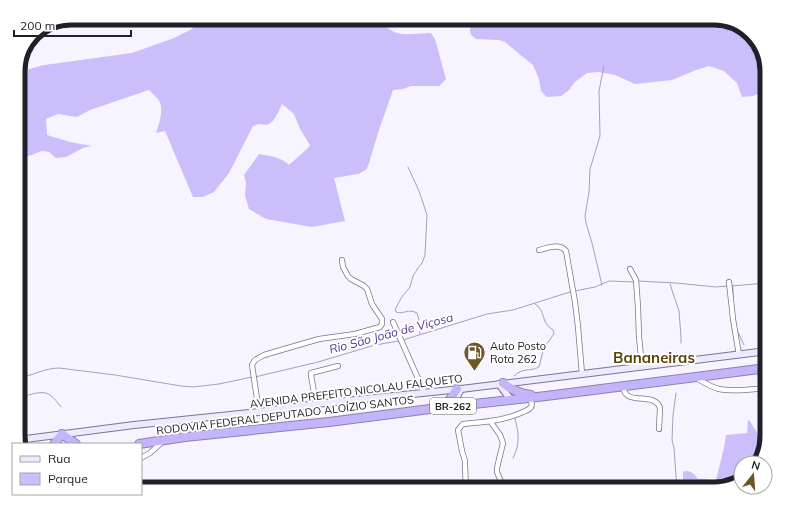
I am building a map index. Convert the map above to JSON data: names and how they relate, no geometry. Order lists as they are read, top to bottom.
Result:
{
  "streets": {
    "highway": ["BR-262", "RODOVIA FEDERAL DEPUTADO ALOÍZIO SANTOS"],
    "street": ["AVENIDA PREFEITO NICOLAU FALQUETO"]
  },
  "districts": ["Bananeiras"],
  "water": ["Rio São João de Viçosa"],
  "places": {
    "fuel station": ["Auto Posto Rota 262"]
  },
  "legend": ["Rua", "Parque"],
  "scale_bar": "200 m",
  "north": "top"
}
